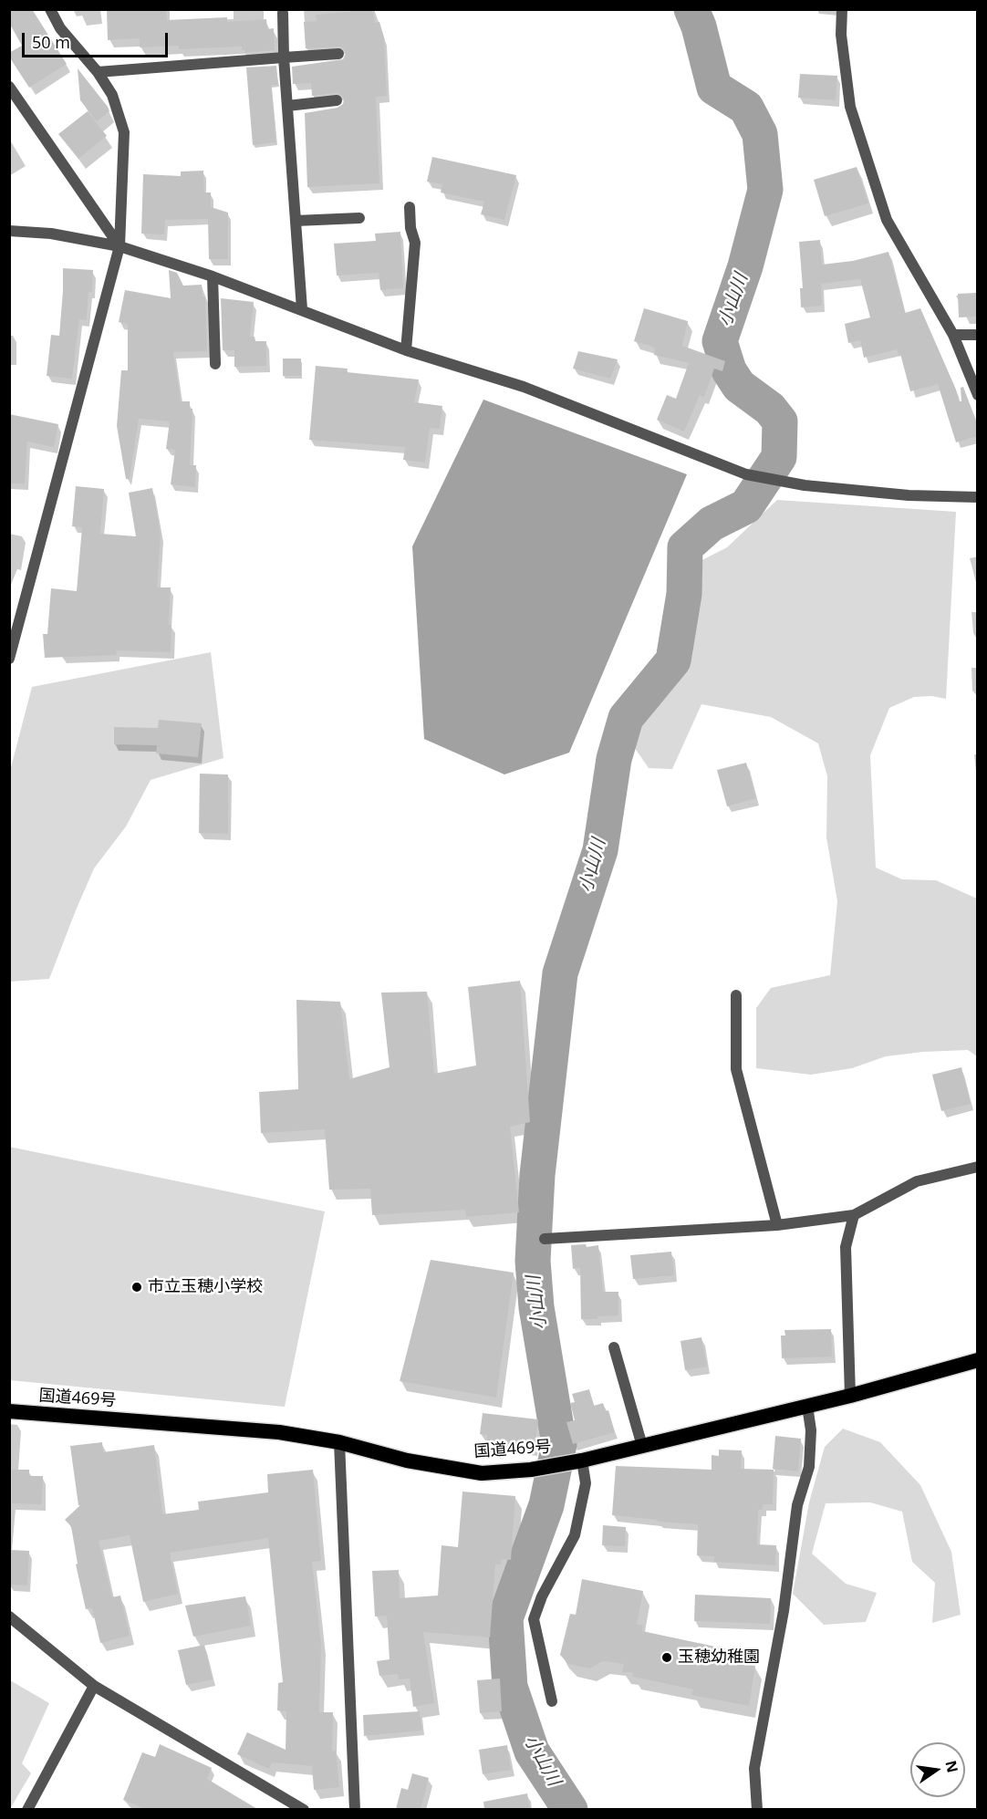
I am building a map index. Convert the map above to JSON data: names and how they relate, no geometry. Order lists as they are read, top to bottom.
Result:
{
  "streets": {
    "highway": ["国道469号"]
  },
  "water": ["小山川"],
  "places": ["市立玉穂小学校", "玉穂幼稚園"],
  "scale_bar": "50 m",
  "north": "right"
}
